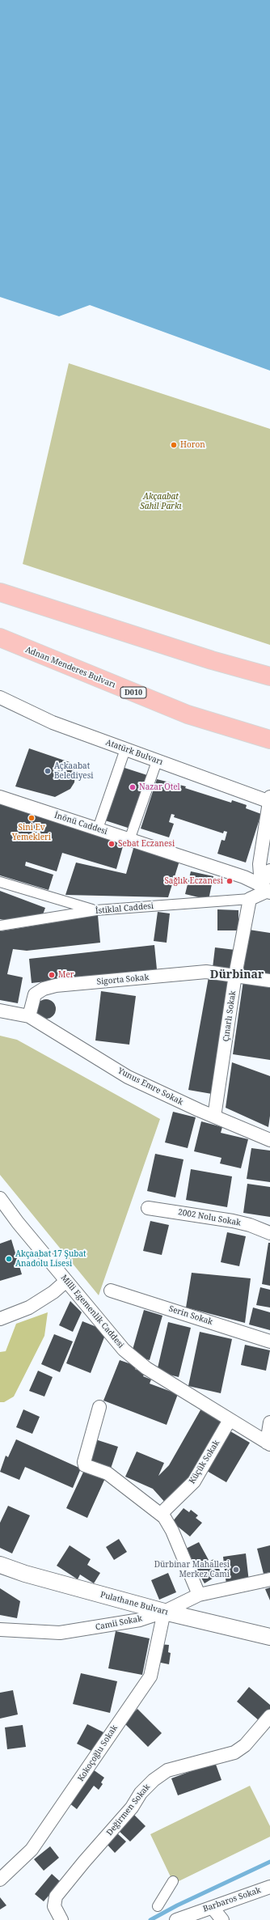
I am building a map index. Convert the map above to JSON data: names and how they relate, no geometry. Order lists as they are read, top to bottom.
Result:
{
  "streets": {
    "highway": ["Adnan Menderes Bulvarı", "D010"],
    "street": [
      "Atatürk Bulvarı",
      "İnönü Caddesi",
      "İstiklal Caddesi",
      "Sigorta Sokak",
      "Çınarlı Sokak",
      "Yunus Emre Sokak",
      "2002 Nolu Sokak",
      "Milli Egemenlik Caddesi",
      "Serin Sokak",
      "Küçük Sokak",
      "Pulathane Bulvarı",
      "Camii Sokak",
      "Kokoçoğlu Sokak",
      "Değirmen Sokak",
      "Barbaros Sokak"
    ]
  },
  "crossings": [
    ["İstiklal Caddesi", "Çınarlı Sokak"],
    ["Sigorta Sokak", "Çınarlı Sokak"],
    ["Sigorta Sokak", "Yunus Emre Sokak"],
    ["Çınarlı Sokak", "Yunus Emre Sokak"],
    ["Milli Egemenlik Caddesi", "Küçük Sokak"],
    ["Pulathane Bulvarı", "Camii Sokak"],
    ["Pulathane Bulvarı", "Kokoçoğlu Sokak"],
    ["Camii Sokak", "Kokoçoğlu Sokak"]
  ],
  "districts": ["Dürbinar"],
  "parks": ["Akçaabat Sahil Parkı"],
  "places": [
    "Horon",
    "Açkaabat Belediyesi",
    "Nazar Otel",
    "Sini Ev Yemekleri",
    "Sebat Eczanesi",
    "Sağlık Eczanesi",
    "Mer",
    "Akçaabat 17 Şubat Anadolu Lisesi",
    "Dürbinar Mahallesi Merkez Cami"
  ]
}
